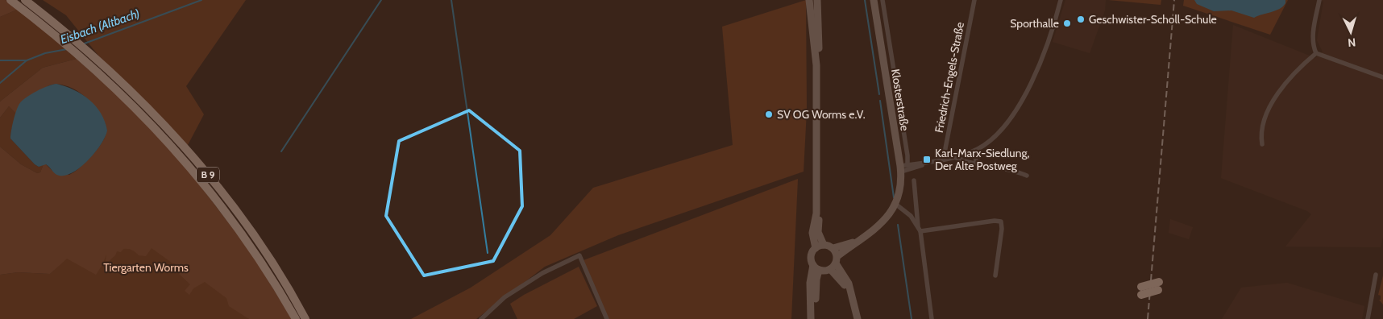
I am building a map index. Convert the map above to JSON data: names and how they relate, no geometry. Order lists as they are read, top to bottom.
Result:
{
  "streets": {
    "highway": ["B 9"],
    "main road": ["Klosterstraße"],
    "street": ["Friedrich-Engels-Straße"]
  },
  "water": ["Eisbach (Altbach)"],
  "parks": ["Tiergarten Worms"],
  "places": {
    "other": ["Geschwister-Scholl-Schule", "Sporthalle", "SV OG Worms e.V."],
    "transit": ["Karl-Marx-Siedlung, Der Alte Postweg"]
  },
  "north": "bottom"
}
